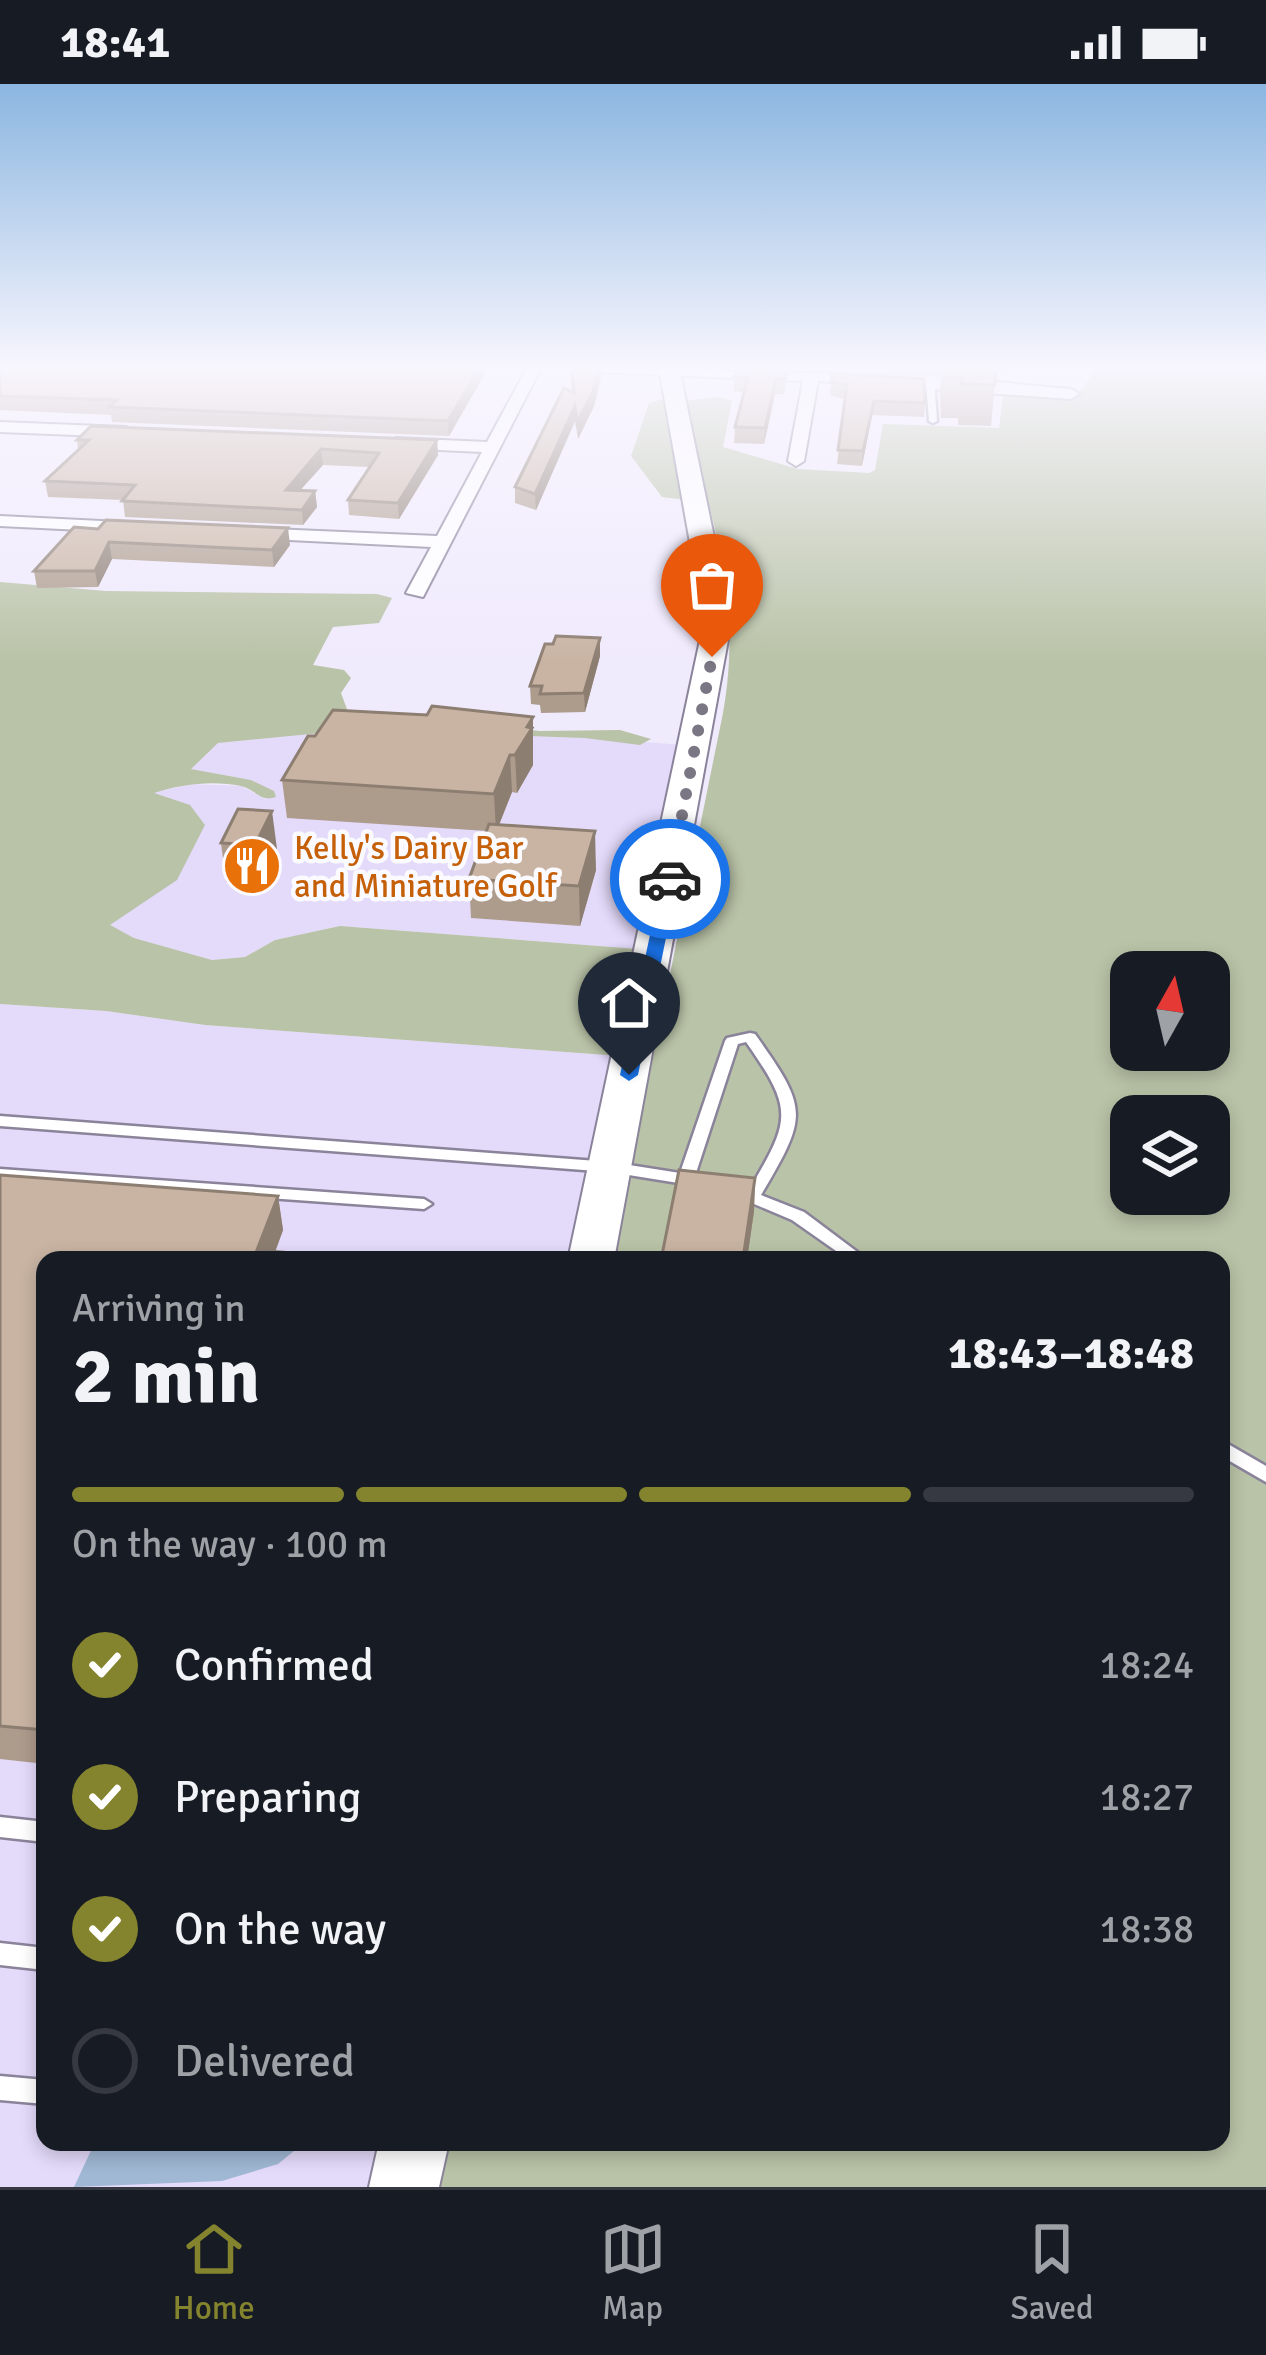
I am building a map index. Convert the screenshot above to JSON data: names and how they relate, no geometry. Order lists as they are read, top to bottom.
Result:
{
  "places": {
    "restaurant": ["Kelly's Dairy Bar and Miniature Golf"]
  },
  "north": "top",
  "page": {
    "status": "18:41",
    "heading": ["2 min", "Arriving in", "18:43–18:48"],
    "bar": "On the way · 100 m",
    "list": [
      ["Confirmed", "18:24"],
      ["Preparing", "18:27"],
      ["On the way", "18:38"],
      "Delivered"
    ],
    "tabs": ["Home", "Map", "Saved"]
  }
}
